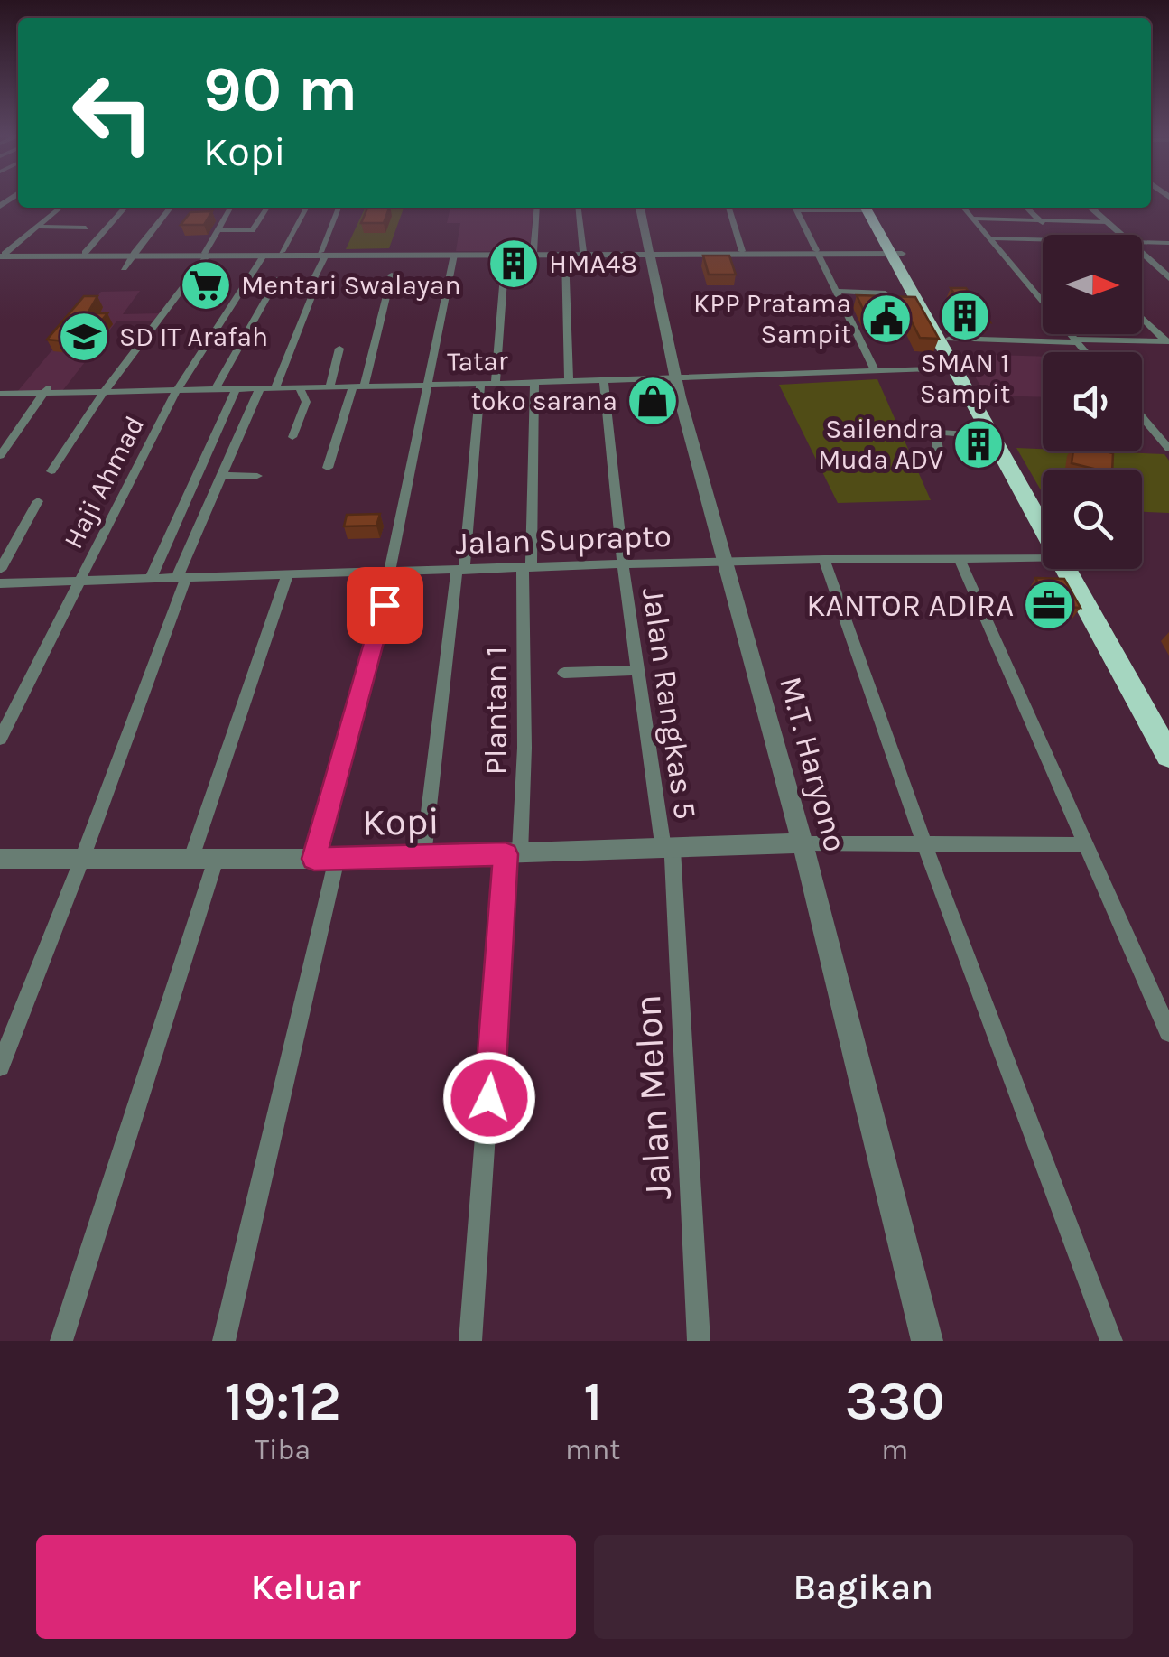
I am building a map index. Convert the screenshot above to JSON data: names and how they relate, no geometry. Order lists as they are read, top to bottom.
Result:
{
  "streets": {
    "street": [
      "Tatar",
      "Haji Ahmad",
      "Jalan Suprapto",
      "Jalan Rangkas 5",
      "Plantan 1",
      "M.T. Haryono",
      "Kopi",
      "Jalan Melon"
    ]
  },
  "crossings": [
    ["Tatar", "Haji Ahmad"],
    ["Tatar", "Jalan Rangkas 5"],
    ["Tatar", "Plantan 1"],
    ["Tatar", "M.T. Haryono"],
    ["Haji Ahmad", "Jalan Suprapto"],
    ["Jalan Suprapto", "Jalan Rangkas 5"],
    ["Jalan Suprapto", "Plantan 1"],
    ["Jalan Suprapto", "M.T. Haryono"],
    ["Jalan Rangkas 5", "Kopi"],
    ["Jalan Rangkas 5", "Jalan Melon"],
    ["Plantan 1", "Kopi"],
    ["M.T. Haryono", "Kopi"],
    ["Kopi", "Jalan Melon"]
  ],
  "places": {
    "building": ["HMA48", "SMAN 1 Sampit", "Sailendra Muda ADV"],
    "supermarket": ["Mentari Swalayan"],
    "public building": ["KPP Pratama Sampit"],
    "school or university": ["SD IT Arafah"],
    "shop": ["toko sarana"],
    "office": ["KANTOR ADIRA"]
  },
  "north": "right",
  "page": {
    "turn": ["90 m", "Kopi"],
    "eta": [
      "19:12",
      "Tiba",
      "1",
      "mnt",
      "330",
      "m"
    ],
    "buttons": ["Keluar", "Bagikan"]
  }
}
